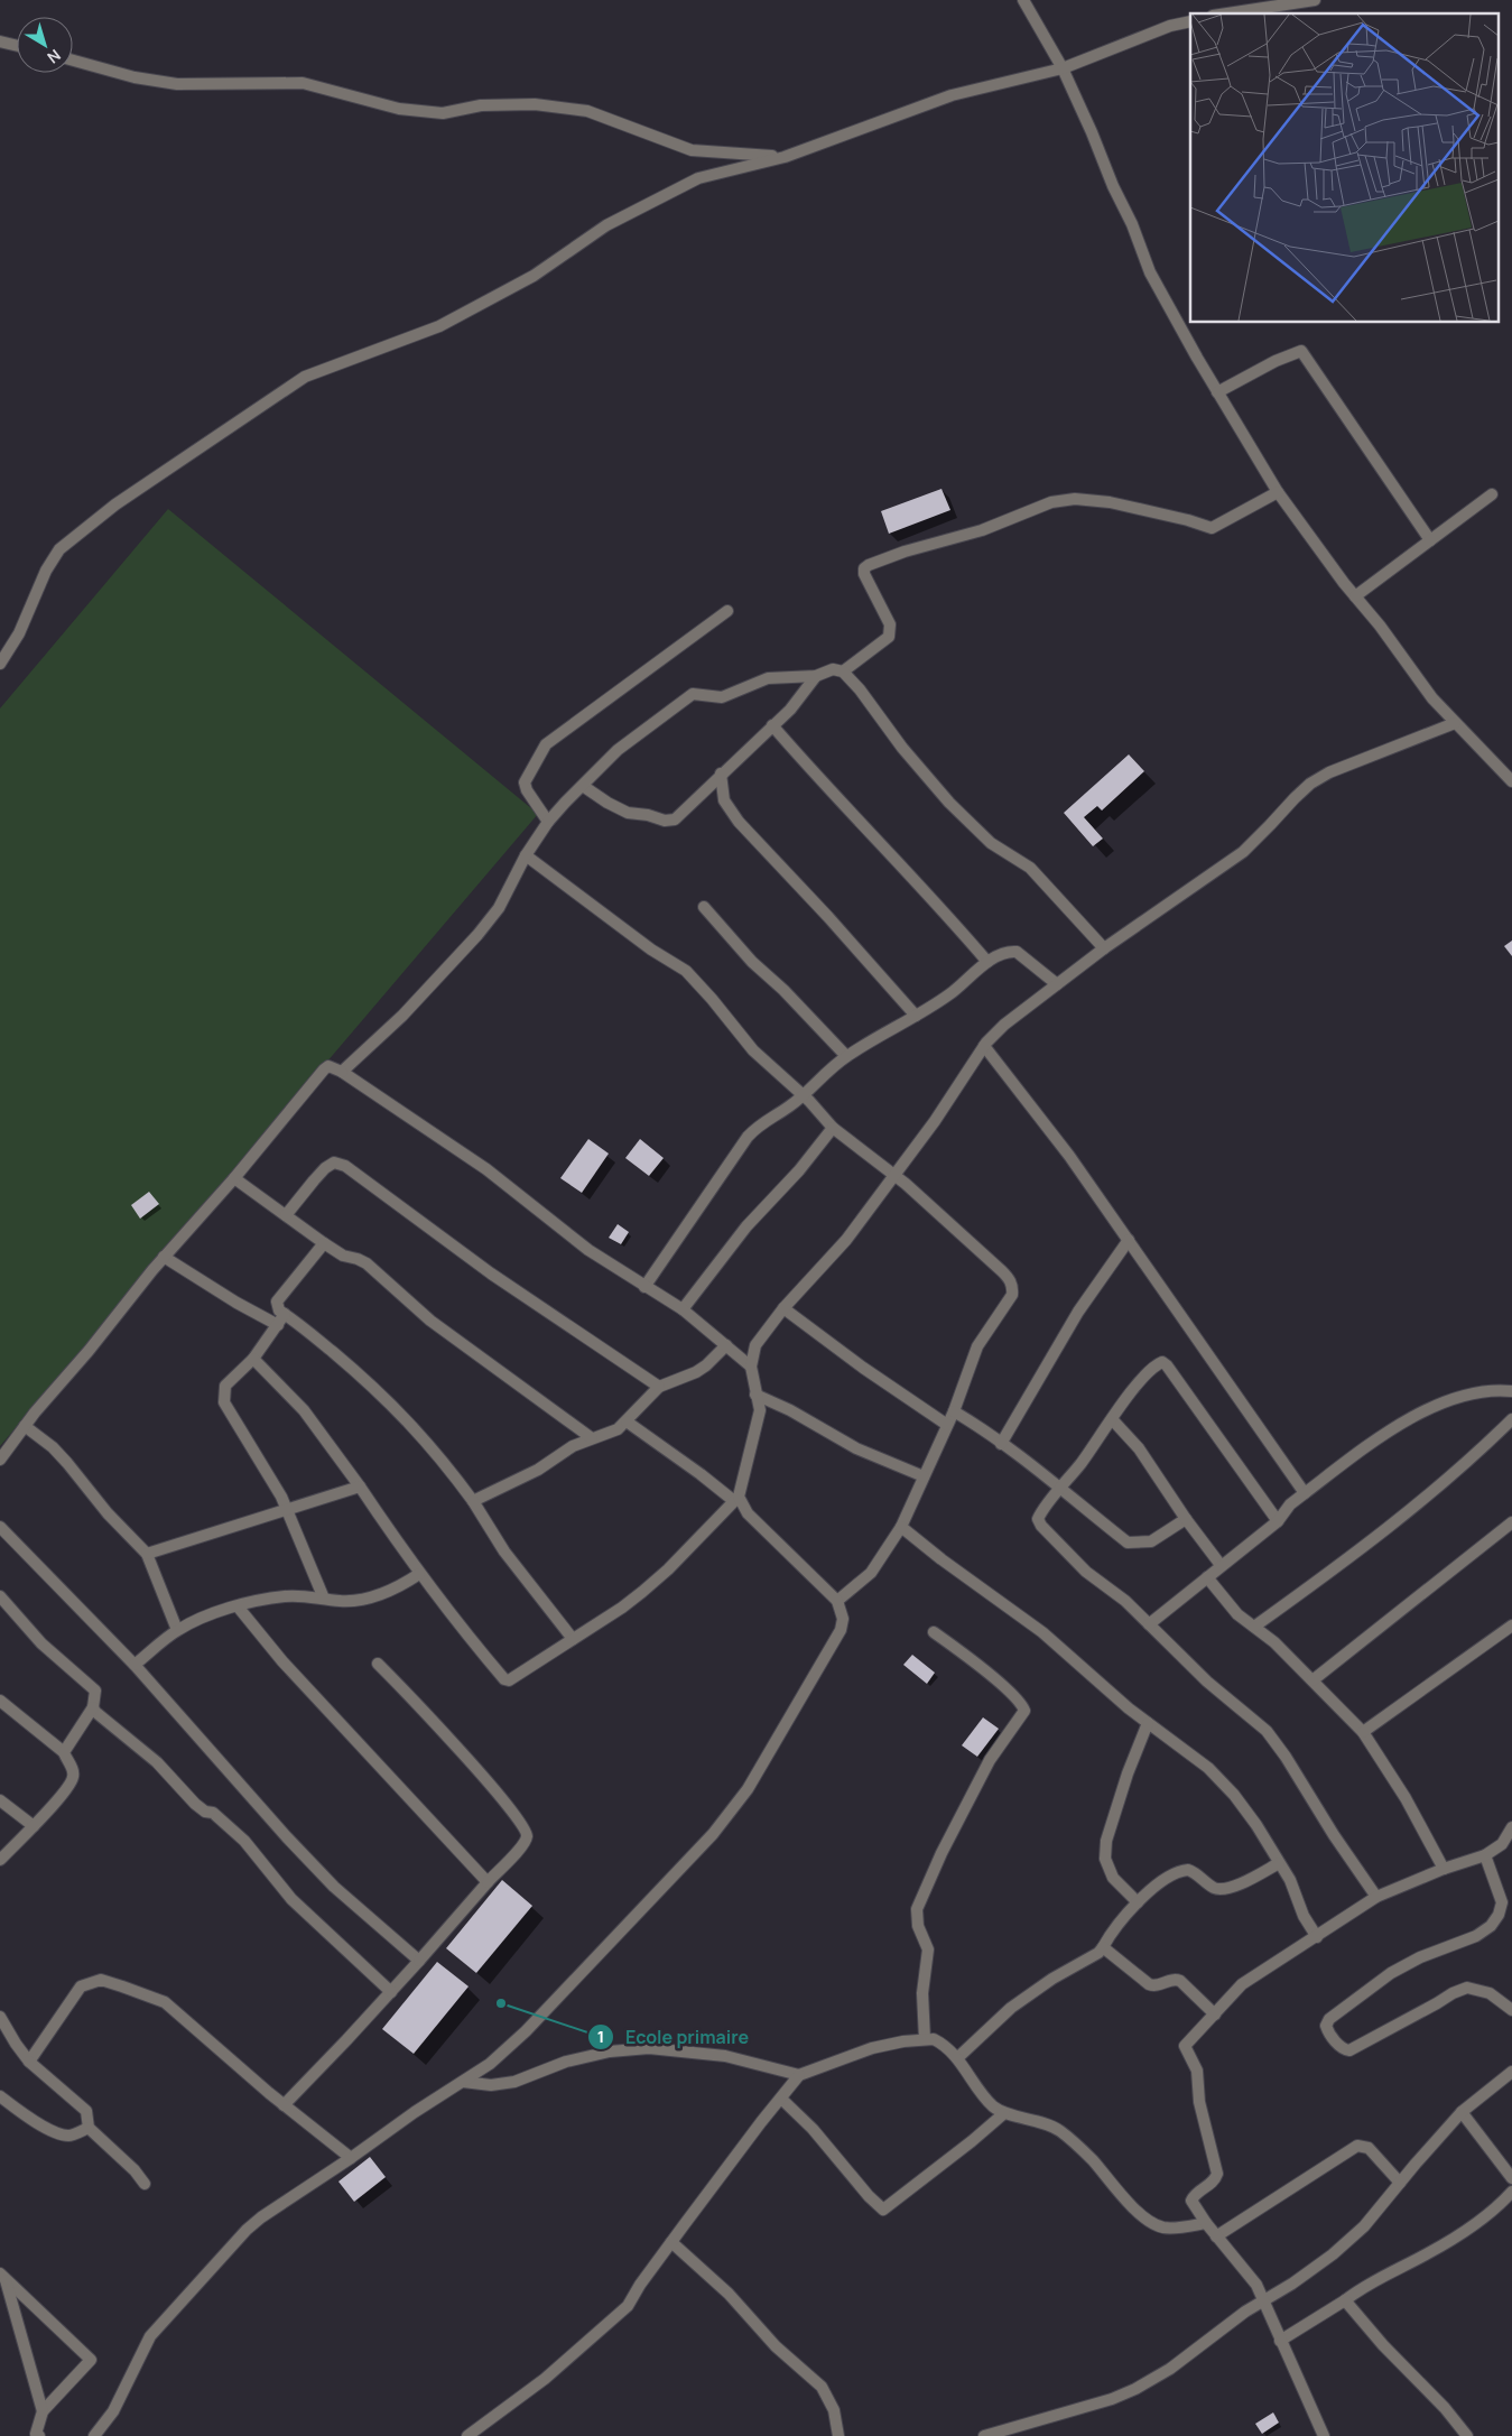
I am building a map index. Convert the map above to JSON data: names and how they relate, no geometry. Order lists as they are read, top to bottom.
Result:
{
  "places": ["Ecole primaire"],
  "north": "bottom right"
}
